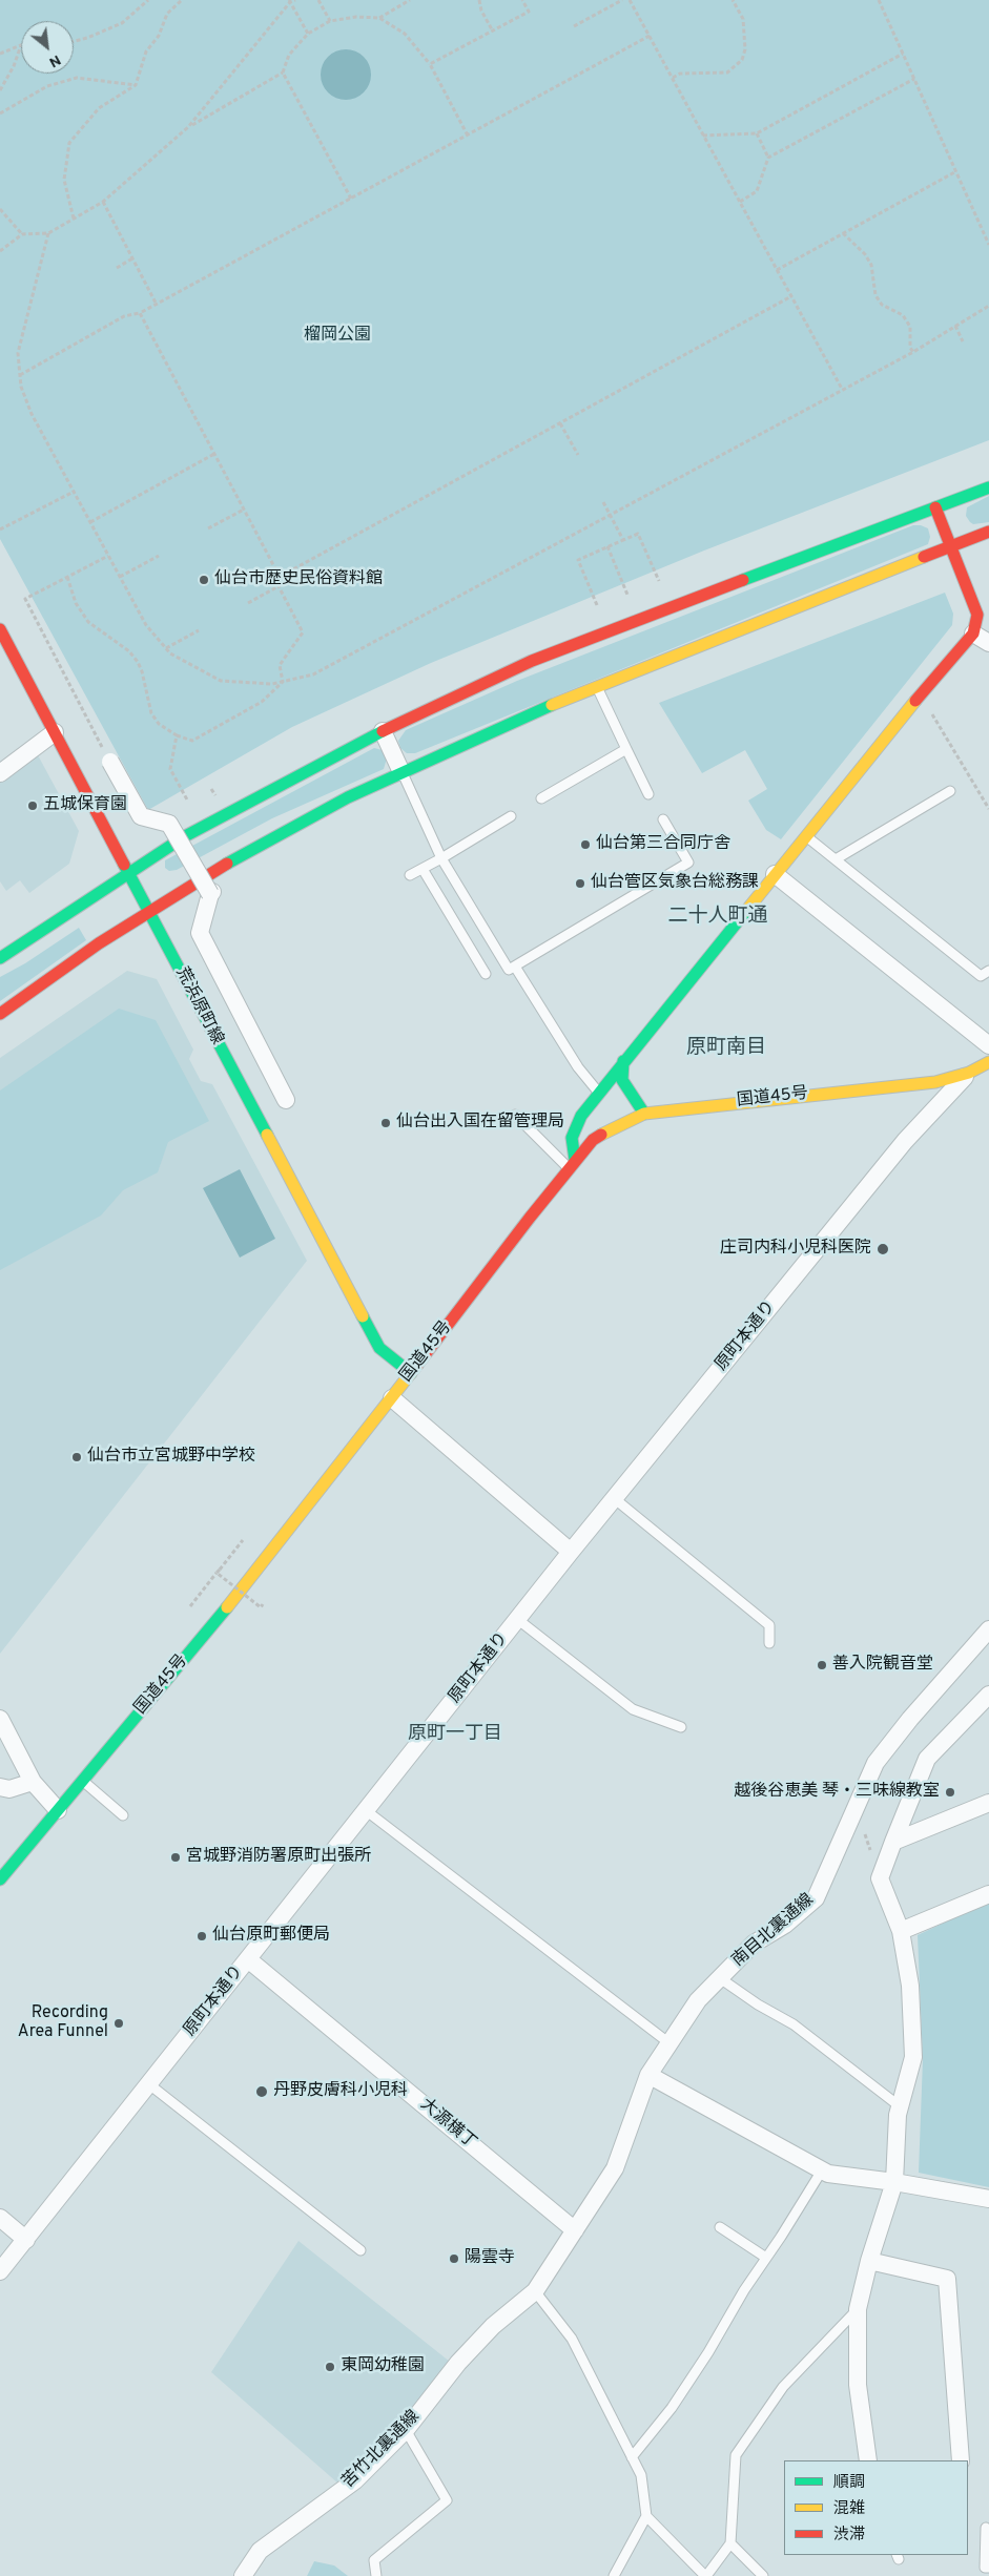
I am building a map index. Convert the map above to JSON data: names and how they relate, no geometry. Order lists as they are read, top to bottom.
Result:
{
  "streets": {
    "main road": ["荒浜原町線", "国道45号"],
    "street": [
      "原町本通り",
      "南目北裏通線",
      "大源横丁",
      "苦竹北裏通線"
    ]
  },
  "crossings": [
    ["荒浜原町線", "国道45号"],
    ["国道45号", "原町本通り"],
    ["原町本通り", "大源横丁"],
    ["南目北裏通線", "大源横丁"],
    ["南目北裏通線", "苦竹北裏通線"]
  ],
  "districts": ["二十人町通", "原町南目", "原町一丁目"],
  "parks": ["榴岡公園"],
  "places": [
    "仙台市歴史民俗資料館",
    "五城保育園",
    "仙台第三合同庁舎",
    "仙台管区気象台総務課",
    "仙台出入国在留管理局",
    "庄司内科小児科医院",
    "仙台市立宮城野中学校",
    "善入院観音堂",
    "越後谷恵美 琴・三味線教室",
    "宮城野消防署原町出張所",
    "仙台原町郵便局",
    "Recording Area Funnel",
    "丹野皮膚科小児科",
    "陽雲寺",
    "東岡幼稚園"
  ],
  "legend": ["順調", "混雑", "渋滞"],
  "north": "bottom right"
}
